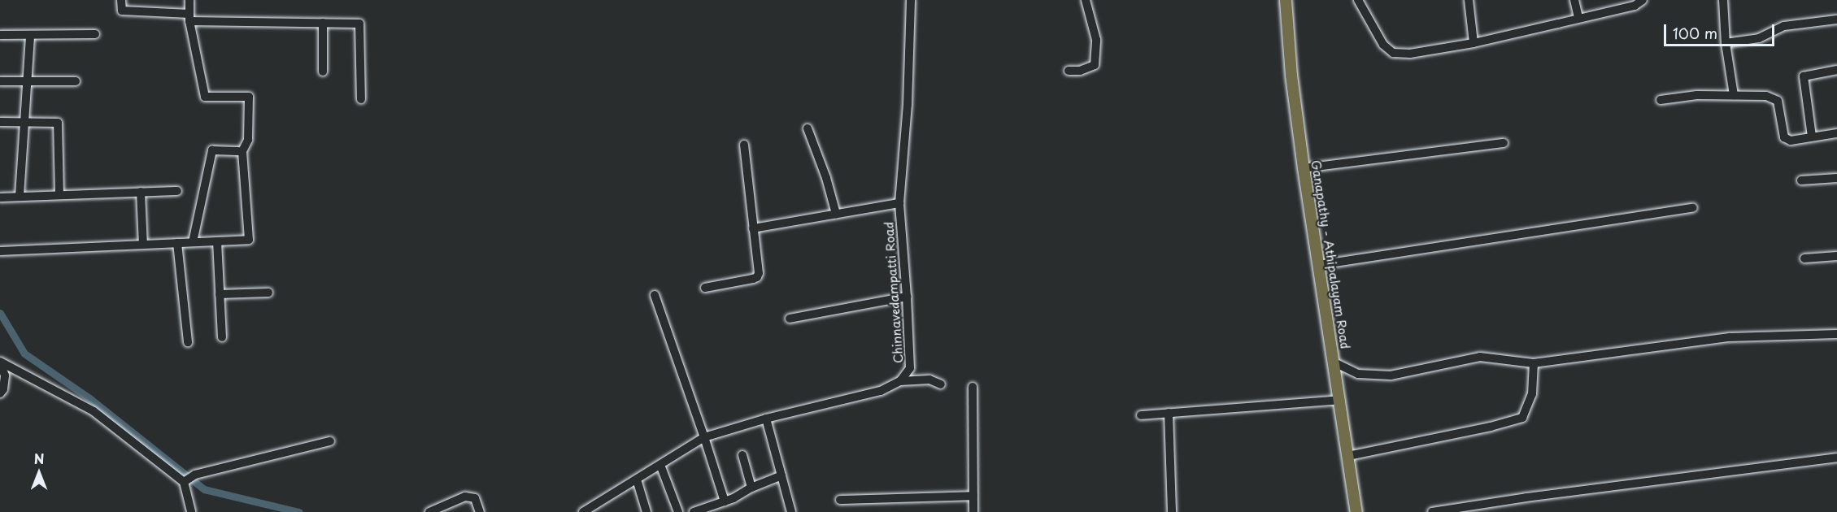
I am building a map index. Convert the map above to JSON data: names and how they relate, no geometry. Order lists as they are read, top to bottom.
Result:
{
  "streets": {
    "main road": ["Ganapathy - Athipalayam Road"],
    "street": ["Chinnavedampatti Road"]
  },
  "scale_bar": "100 m",
  "north": "top"
}
